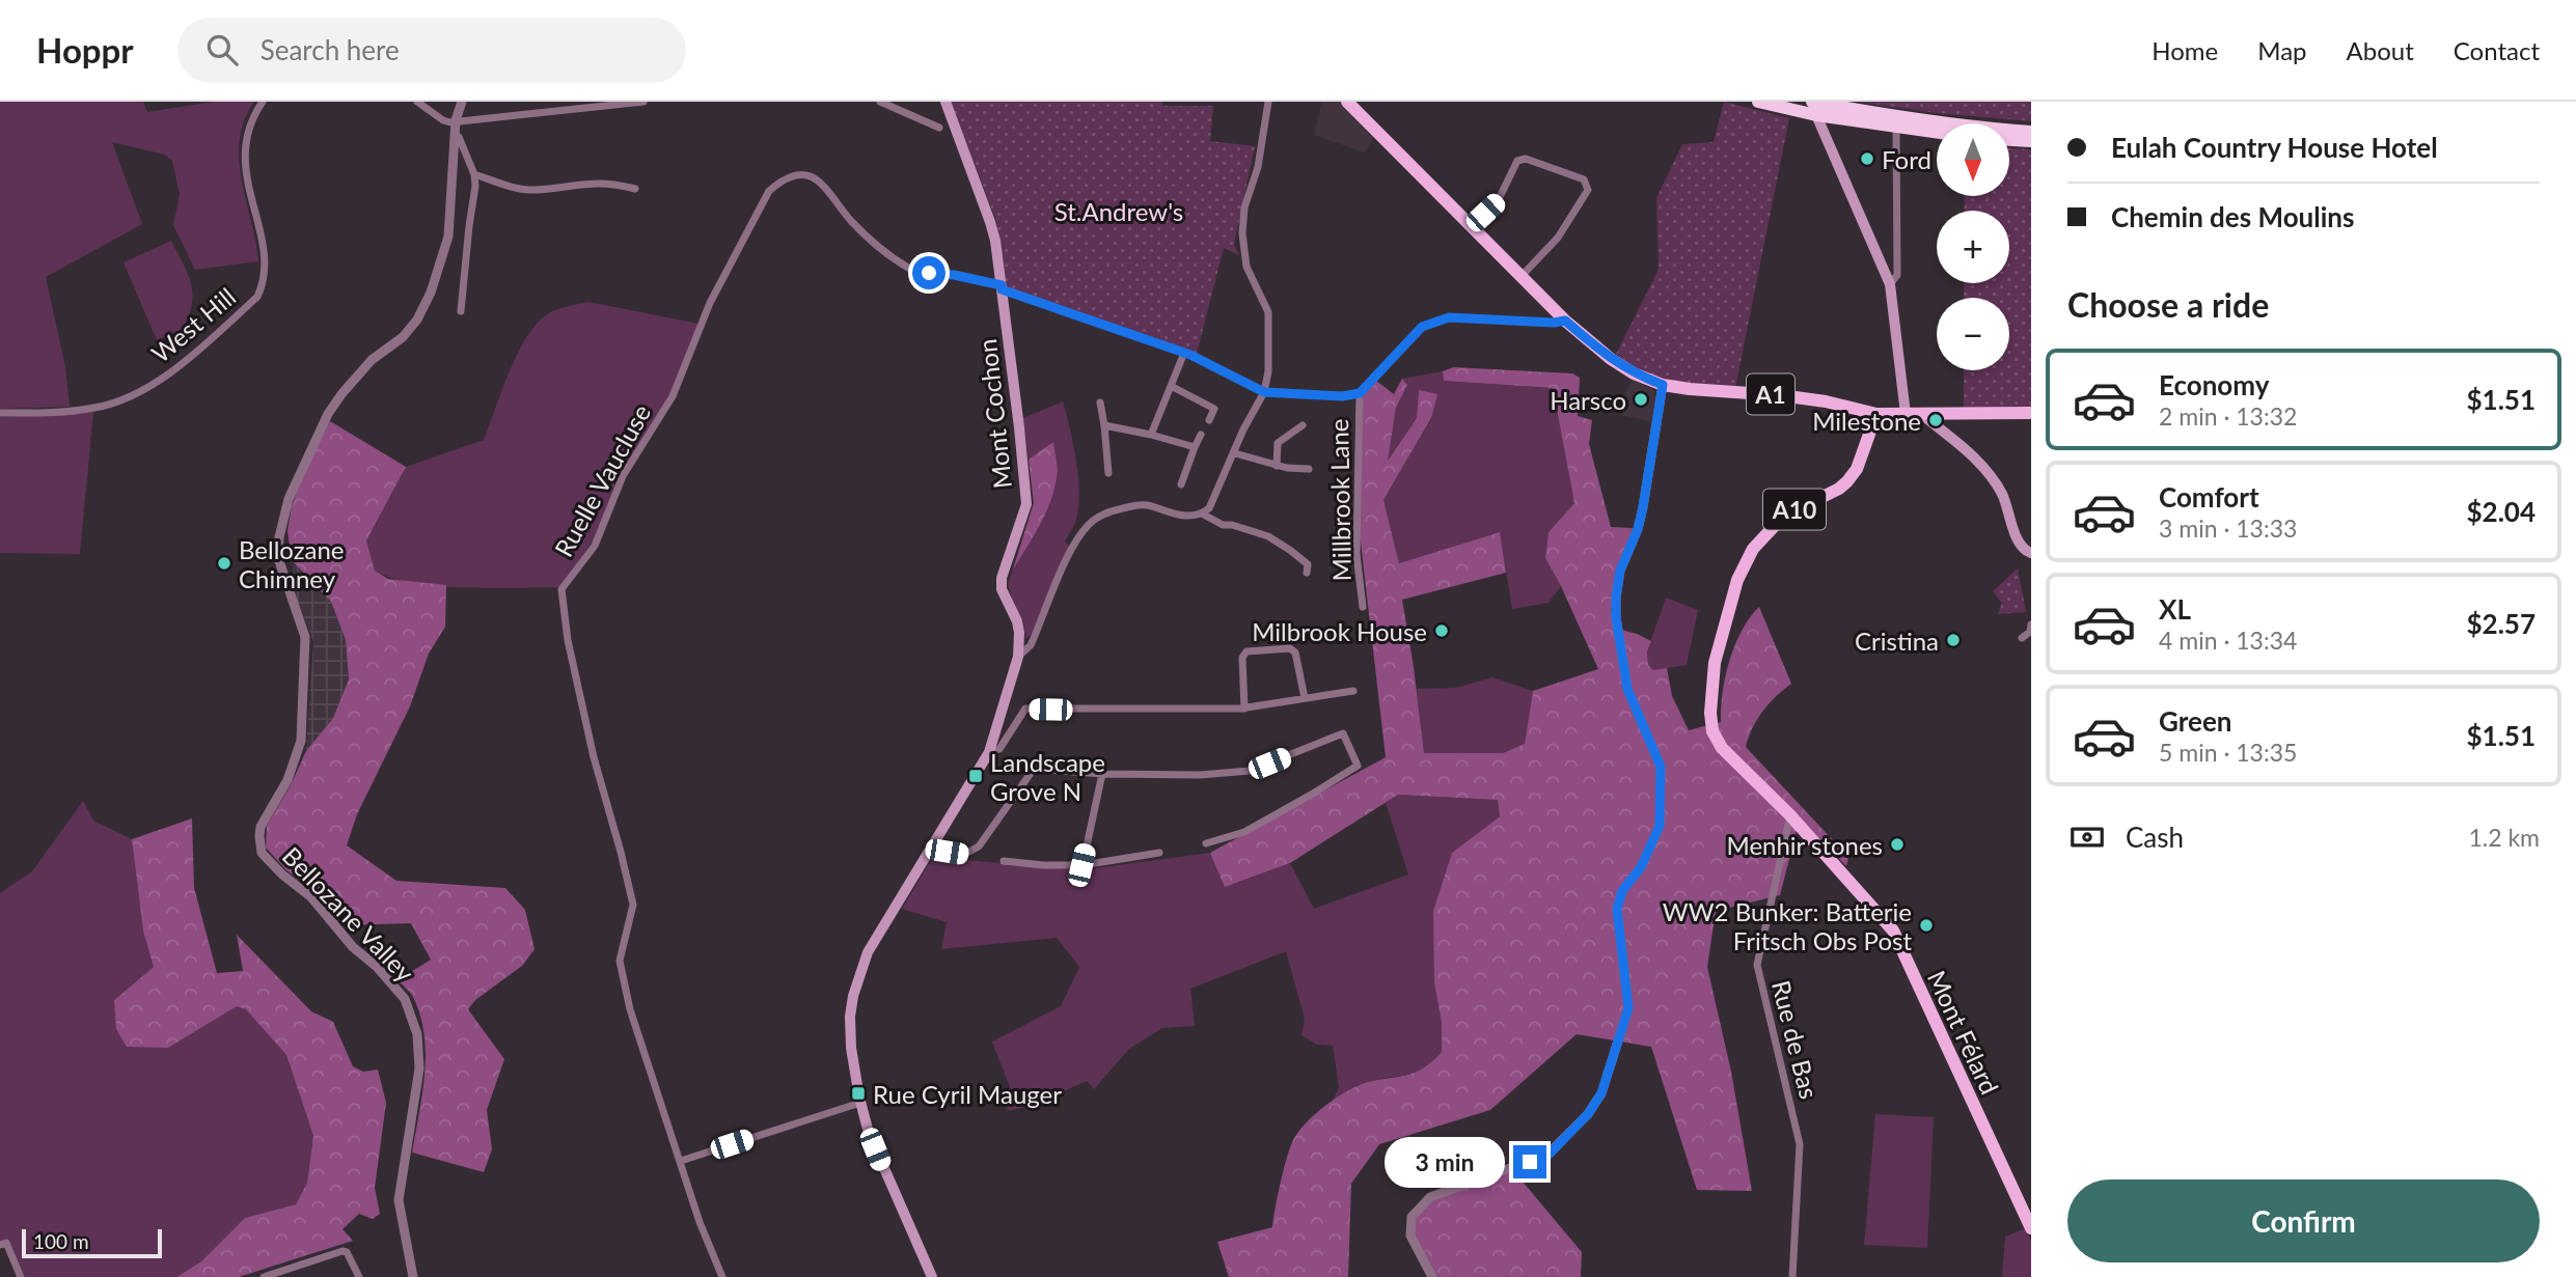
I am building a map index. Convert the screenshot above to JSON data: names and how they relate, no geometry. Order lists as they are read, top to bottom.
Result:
{
  "streets": {
    "main road": [
      "A1",
      "Mont Cochon",
      "A10",
      "Mont Félard"
    ],
    "street": [
      "West Hill",
      "Ruelle Vaucluse",
      "Millbrook Lane",
      "Bellozane Valley",
      "Rue de Bas"
    ]
  },
  "crossings": [
    ["A1", "Mont Félard"],
    ["Mont Cochon", "Ruelle Vaucluse"],
    ["Mont Félard", "Rue de Bas"]
  ],
  "parks": ["St.Andrew's"],
  "places": {
    "other": [
      "Ford",
      "Harsco",
      "Milestone",
      "Bellozane Chimney",
      "Milbrook House",
      "Cristina",
      "Menhir stones",
      "WW2 Bunker: Batterie Fritsch Obs Post"
    ],
    "transit": ["Landscape Grove N", "Rue Cyril Mauger"]
  },
  "scale_bar": "100 m",
  "north": "bottom",
  "page": {
    "header": "Hoppr",
    "search": "Search here",
    "nav": [
      "Home",
      "Map",
      "About",
      "Contact"
    ],
    "banner": ["Eulah Country House Hotel", "Chemin des Moulins"],
    "map_buttons": ["+", "−"],
    "heading": "Choose a ride",
    "list": [
      {
        "name": "Economy",
        "note": "2 min · 13:32",
        "value": "$1.51"
      },
      {
        "name": "Comfort",
        "note": "3 min · 13:33",
        "value": "$2.04"
      },
      {
        "name": "XL",
        "note": "4 min · 13:34",
        "value": "$2.57"
      },
      {
        "name": "Green",
        "note": "5 min · 13:35",
        "value": "$1.51"
      }
    ],
    "pay": ["Cash", "1.2 km"],
    "bubble": "3 min",
    "buttons": "Confirm",
    "scale": "100 m"
  }
}
